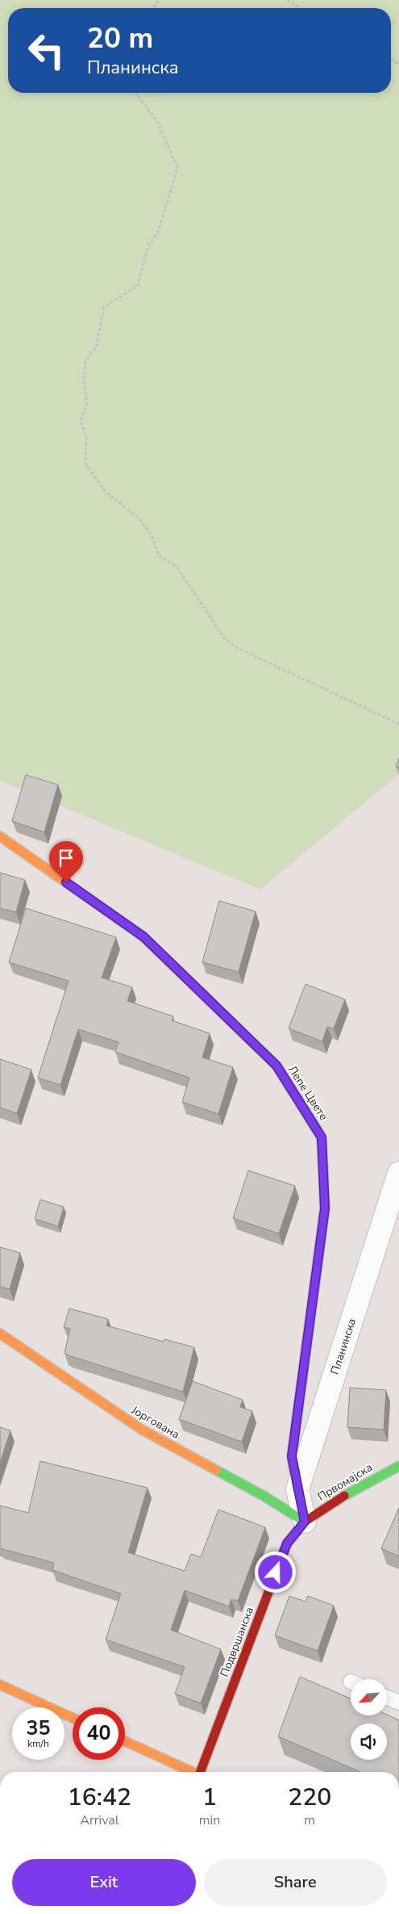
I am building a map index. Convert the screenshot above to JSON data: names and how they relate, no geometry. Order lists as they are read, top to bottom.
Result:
{
  "streets": {
    "street": [
      "Лепе Цвете",
      "Планинска",
      "Јоргована",
      "Првомајска",
      "Подвршанска"
    ]
  },
  "crossings": [
    ["Лепе Цвете", "Планинска"],
    ["Планинска", "Јоргована"],
    ["Планинска", "Првомајска"],
    ["Планинска", "Подвршанска"],
    ["Јоргована", "Првомајска"],
    ["Јоргована", "Подвршанска"],
    ["Првомајска", "Подвршанска"]
  ],
  "north": "bottom left",
  "page": {
    "turn": ["20 m", "Планинска"],
    "speed": "35 km/h",
    "limit": "40",
    "eta": [
      "16:42",
      "Arrival",
      "1",
      "min",
      "220",
      "m"
    ],
    "buttons": ["Exit", "Share"]
  }
}
